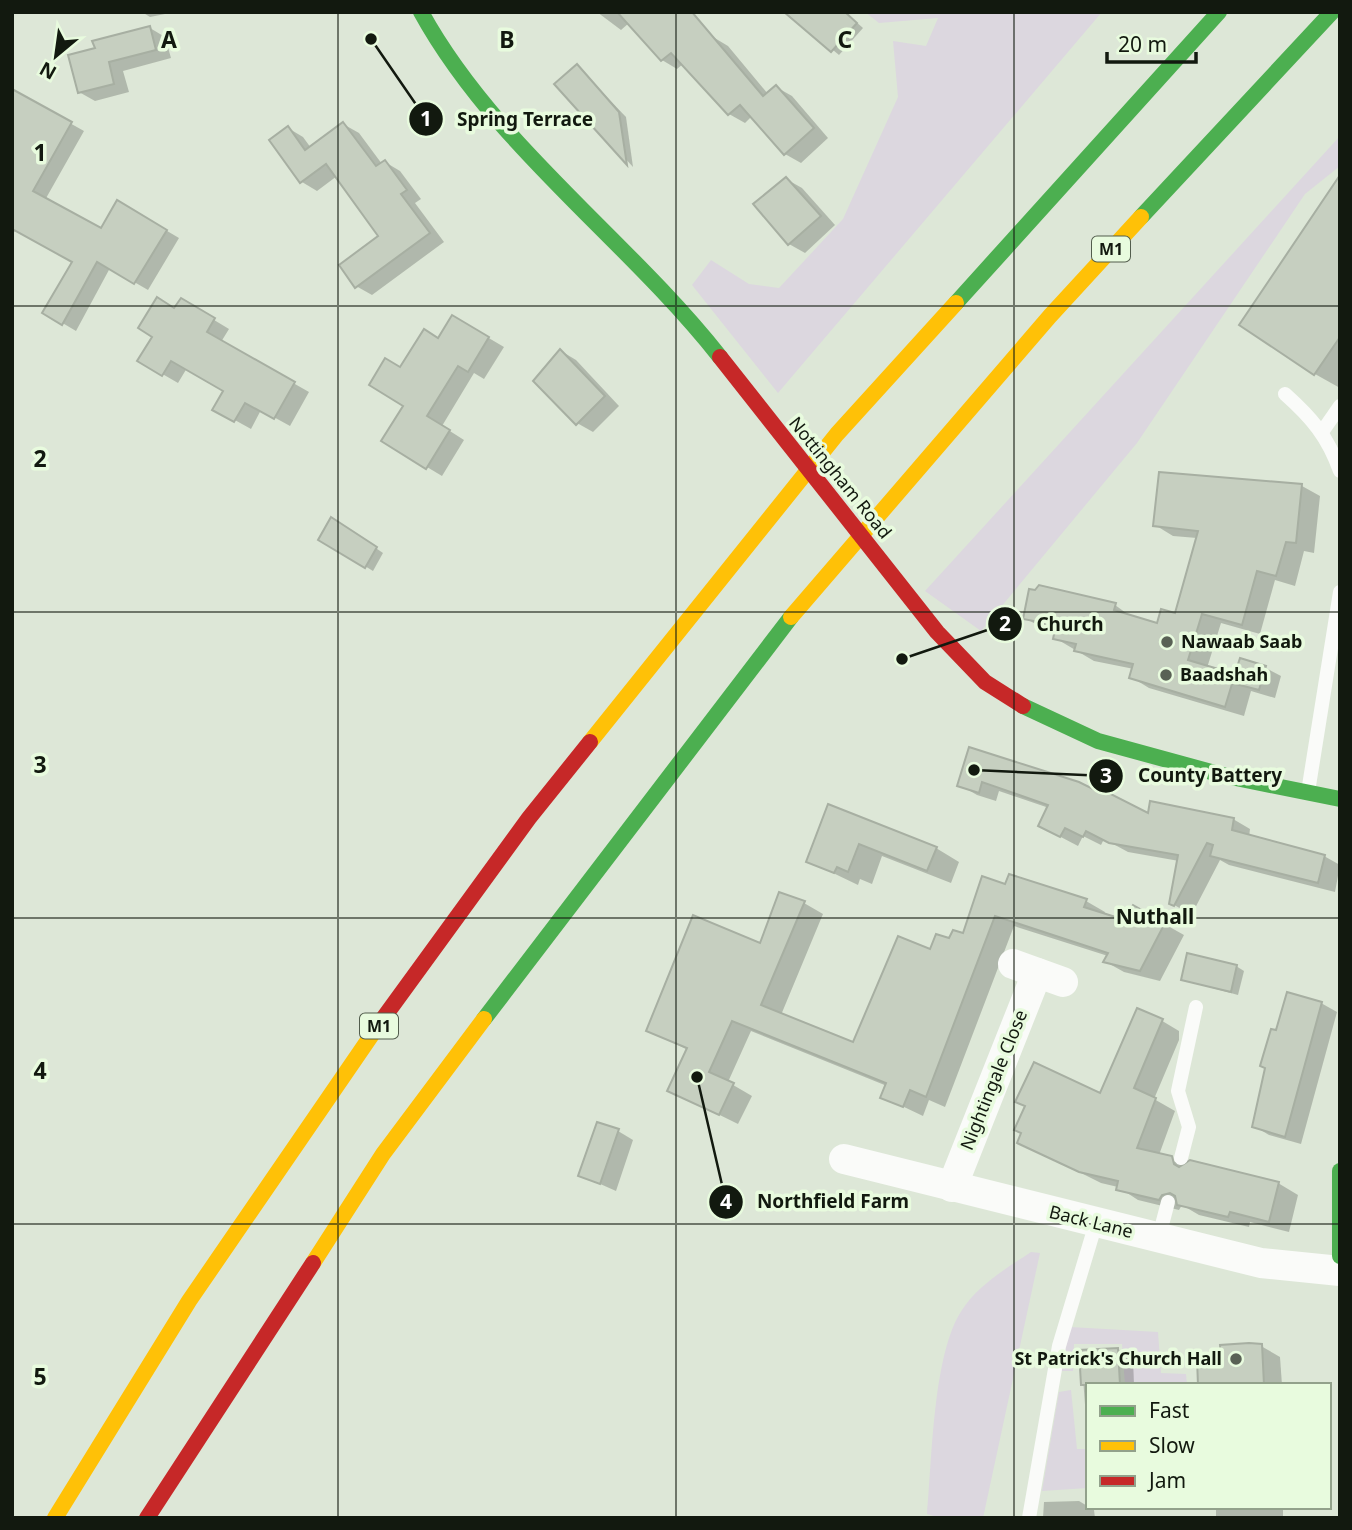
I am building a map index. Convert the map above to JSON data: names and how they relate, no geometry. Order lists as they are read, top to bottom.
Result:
{
  "streets": {
    "main road": ["M1", "Nottingham Road"],
    "street": ["Nightingale Close", "Back Lane"]
  },
  "crossings": [
    ["Nightingale Close", "Back Lane"]
  ],
  "districts": ["Nuthall"],
  "places": [
    "Spring Terrace",
    "Nawaab Saab",
    "Church",
    "Baadshah",
    "County Battery",
    "Northfield Farm",
    "St Patrick's Church Hall"
  ],
  "legend": ["Fast", "Slow", "Jam"],
  "scale_bar": "20 m",
  "north": "bottom left",
  "grid": {
    "columns": ["A", "B", "C"],
    "rows": [
      "1",
      "2",
      "3",
      "4",
      "5"
    ]
  }
}
